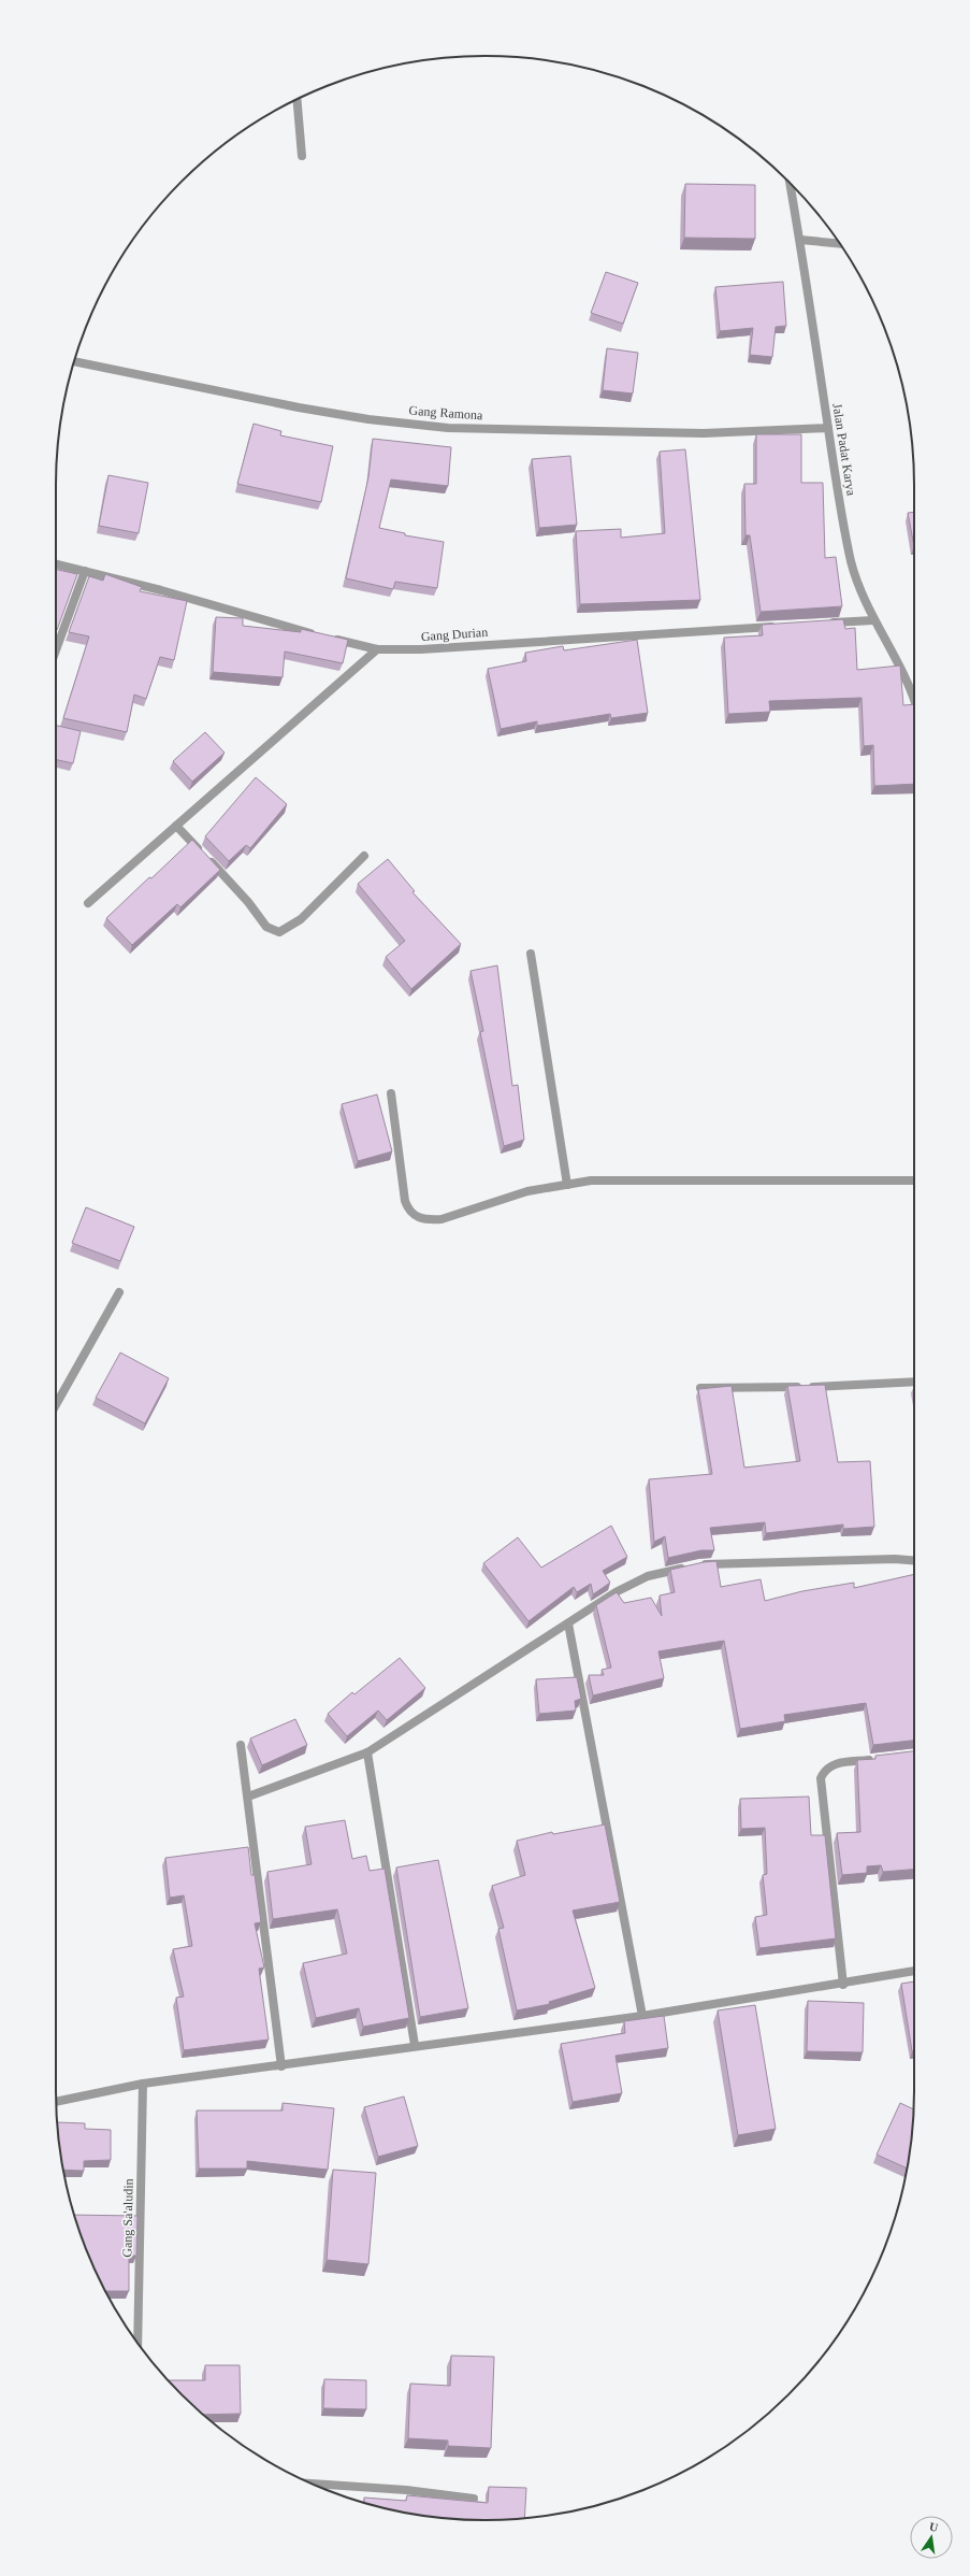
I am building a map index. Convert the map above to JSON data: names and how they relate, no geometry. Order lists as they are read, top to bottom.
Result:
{
  "streets": {
    "street": [
      "Gang Ramona",
      "Jalan Padat Karya",
      "Gang Durian",
      "Gang Sa'aludin"
    ]
  },
  "crossings": [
    ["Gang Ramona", "Jalan Padat Karya"]
  ],
  "north": "top"
}
